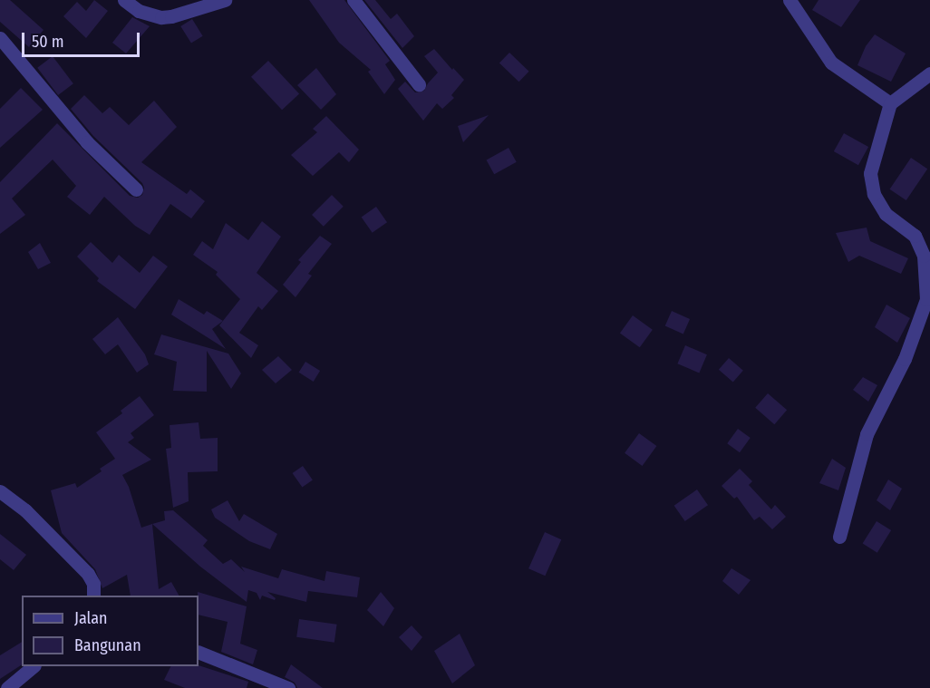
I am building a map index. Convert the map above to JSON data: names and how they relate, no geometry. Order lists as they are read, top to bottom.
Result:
{
  "legend": ["Jalan", "Bangunan"],
  "scale_bar": "50 m"
}
